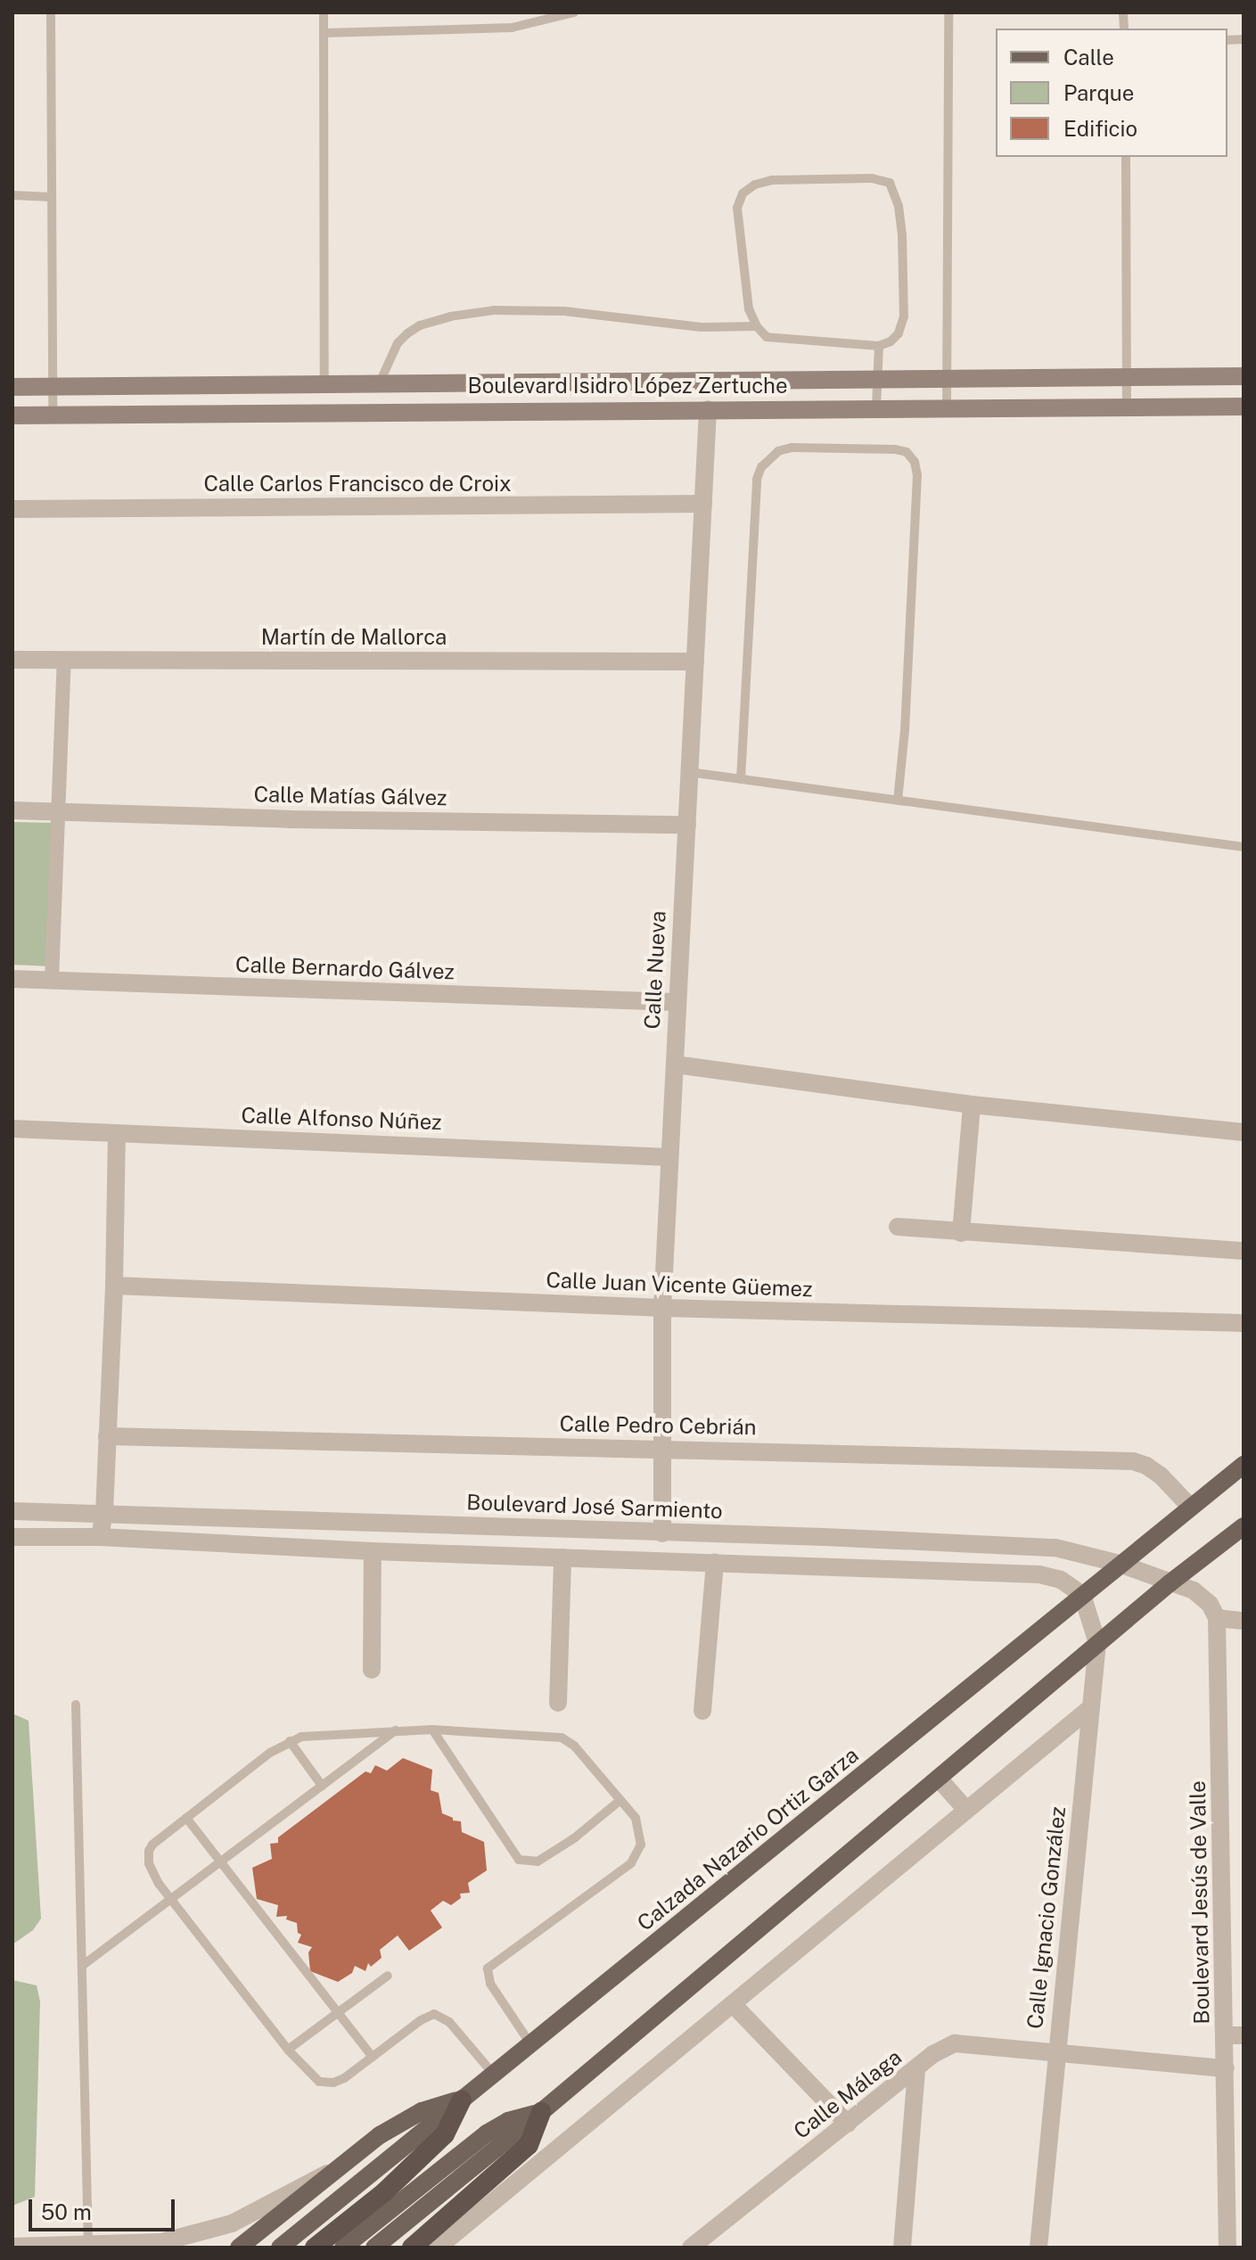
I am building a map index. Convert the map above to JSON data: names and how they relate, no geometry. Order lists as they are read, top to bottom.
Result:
{
  "streets": {
    "main road": ["Boulevard Isidro López Zertuche", "Calzada Nazario Ortiz Garza"],
    "street": [
      "Calle Carlos Francisco de Croix",
      "Martín de Mallorca",
      "Calle Matías Gálvez",
      "Calle Bernardo Gálvez",
      "Calle Nueva",
      "Calle Alfonso Núñez",
      "Calle Juan Vicente Güemez",
      "Calle Pedro Cebrián",
      "Boulevard José Sarmiento",
      "Boulevard Jesús de Valle",
      "Calle Ignacio González",
      "Calle Málaga"
    ]
  },
  "crossings": [
    ["Boulevard Isidro López Zertuche", "Calle Nueva"],
    ["Calle Carlos Francisco de Croix", "Calle Nueva"],
    ["Martín de Mallorca", "Calle Nueva"],
    ["Calle Matías Gálvez", "Calle Nueva"],
    ["Calle Bernardo Gálvez", "Calle Nueva"],
    ["Calle Nueva", "Calle Alfonso Núñez"],
    ["Calle Nueva", "Calle Juan Vicente Güemez"],
    ["Calle Nueva", "Calle Pedro Cebrián"],
    ["Calle Nueva", "Boulevard José Sarmiento"],
    ["Calle Pedro Cebrián", "Calzada Nazario Ortiz Garza"],
    ["Boulevard José Sarmiento", "Calzada Nazario Ortiz Garza"],
    ["Calzada Nazario Ortiz Garza", "Calle Ignacio González"],
    ["Boulevard Jesús de Valle", "Calle Málaga"],
    ["Calle Ignacio González", "Calle Málaga"]
  ],
  "legend": ["Calle", "Parque", "Edificio"],
  "scale_bar": "50 m"
}
